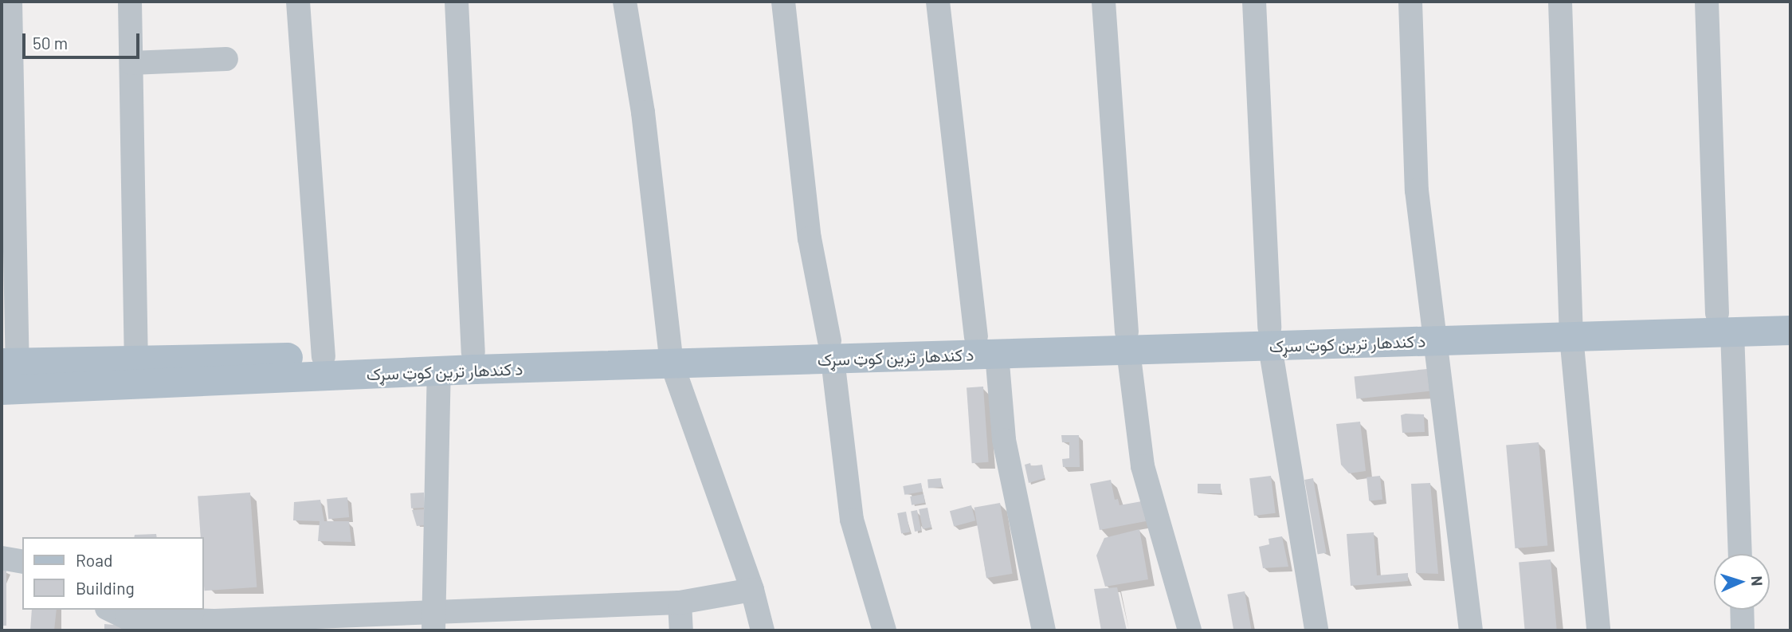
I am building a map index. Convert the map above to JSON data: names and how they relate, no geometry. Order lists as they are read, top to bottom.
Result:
{
  "streets": {
    "main road": ["د کندهار ترين کوټ سړک"]
  },
  "legend": ["Road", "Building"],
  "scale_bar": "50 m",
  "north": "right"
}
